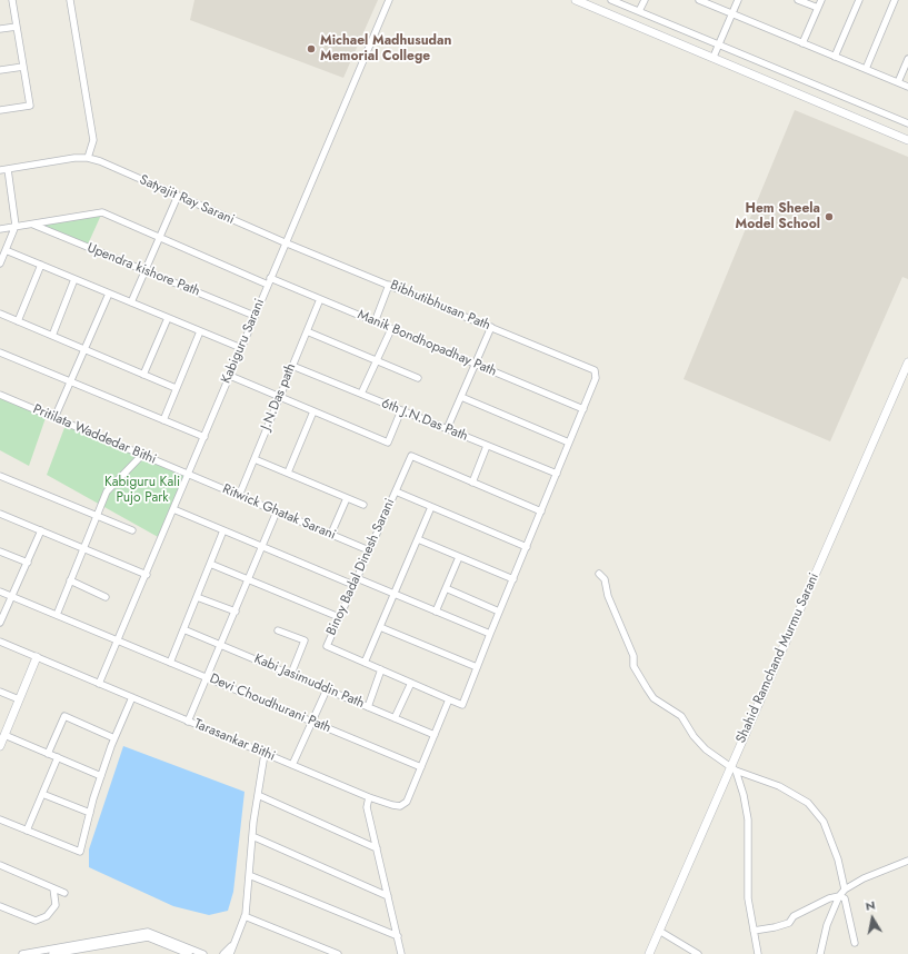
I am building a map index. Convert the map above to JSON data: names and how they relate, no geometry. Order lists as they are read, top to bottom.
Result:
{
  "streets": {
    "street": [
      "Satyajit Ray Sarani",
      "Upendra kishore Path",
      "Bibhutibhusan Path",
      "Kabiguru Sarani",
      "Manik Bondhopadhay Path",
      "J.N.Das path",
      "6th J.N.Das Path",
      "Pritilata Waddedar Bithi",
      "Ritwick Ghatak Sarani",
      "Binoy Badal Dinesh Sarani",
      "Shahid Ramchand Murmu Sarani",
      "Kabi Jasimuddin Path",
      "Devi Choudhurani Path",
      "Tarasankar Bithi"
    ]
  },
  "crossings": [
    ["Satyajit Ray Sarani", "Bibhutibhusan Path"],
    ["Satyajit Ray Sarani", "Kabiguru Sarani"],
    ["Upendra kishore Path", "Kabiguru Sarani"],
    ["Upendra kishore Path", "Manik Bondhopadhay Path"],
    ["Bibhutibhusan Path", "Kabiguru Sarani"],
    ["Bibhutibhusan Path", "Manik Bondhopadhay Path"],
    ["Kabiguru Sarani", "Manik Bondhopadhay Path"],
    ["Kabiguru Sarani", "Pritilata Waddedar Bithi"],
    ["Kabiguru Sarani", "Ritwick Ghatak Sarani"],
    ["Kabiguru Sarani", "Devi Choudhurani Path"],
    ["Kabiguru Sarani", "Tarasankar Bithi"],
    ["Manik Bondhopadhay Path", "J.N.Das path"],
    ["J.N.Das path", "6th J.N.Das Path"],
    ["J.N.Das path", "Ritwick Ghatak Sarani"],
    ["Pritilata Waddedar Bithi", "Ritwick Ghatak Sarani"],
    ["Ritwick Ghatak Sarani", "Binoy Badal Dinesh Sarani"]
  ],
  "parks": ["Kabiguru Kali Pujo Park"],
  "places": ["Michael Madhusudan Memorial College", "Hem Sheela Model School"],
  "north": "top"
}
